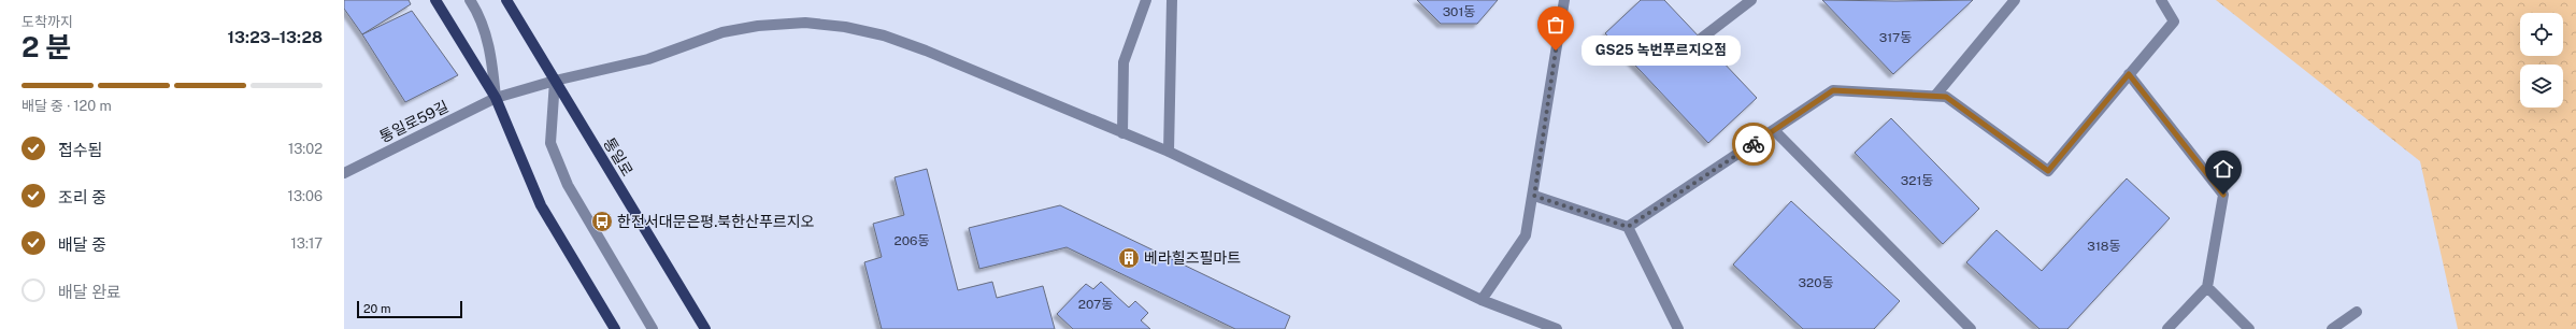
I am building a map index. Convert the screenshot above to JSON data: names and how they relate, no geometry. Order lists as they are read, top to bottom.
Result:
{
  "streets": {
    "main road": ["통일로"],
    "street": ["통일로59길"]
  },
  "crossings": [
    ["통일로59길", "통일로"]
  ],
  "places": {
    "other": ["GS25 녹번푸르지오점"],
    "bus stop": ["한전서대문은평.북한산푸르지오"],
    "building": ["베라힐즈필마트"]
  },
  "house_numbers": [
    "301동",
    "317동",
    "321동",
    "206동",
    "318동",
    "320동",
    "207동"
  ],
  "scale_bar": "20 m",
  "page": {
    "heading": ["2 분", "도착까지", "13:23–13:28"],
    "bubble": "GS25 녹번푸르지오점",
    "bar": "배달 중 · 120 m",
    "list": [
      ["접수됨", "13:02"],
      ["조리 중", "13:06"],
      ["배달 중", "13:17"],
      "배달 완료"
    ],
    "scale": "20 m"
  }
}
